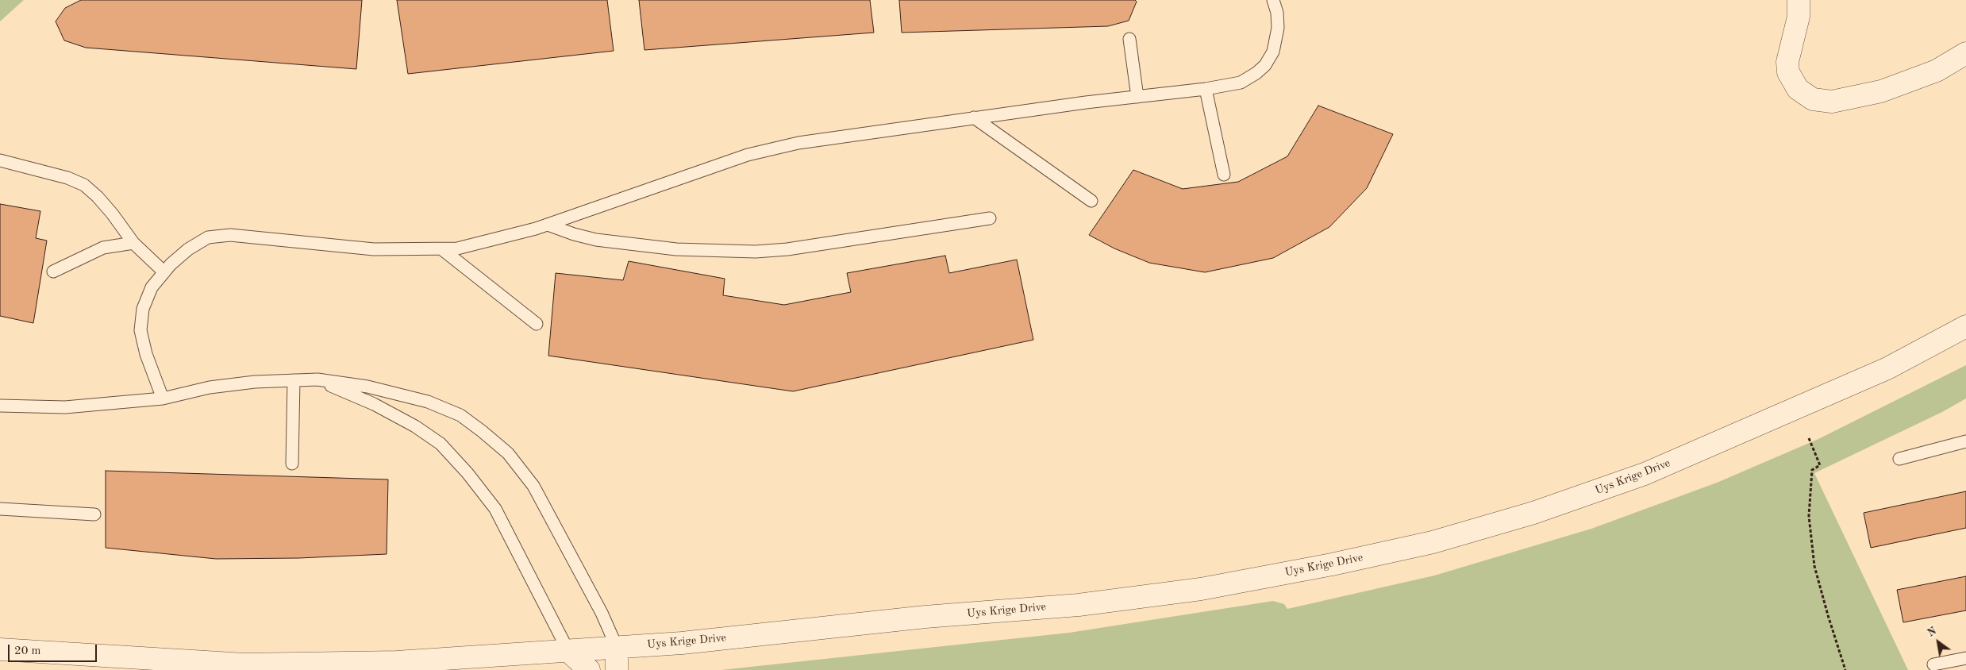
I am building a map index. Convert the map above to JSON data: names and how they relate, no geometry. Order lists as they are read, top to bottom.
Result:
{
  "streets": {
    "street": ["Uys Krige Drive"]
  },
  "scale_bar": "20 m",
  "north": "top left"
}
